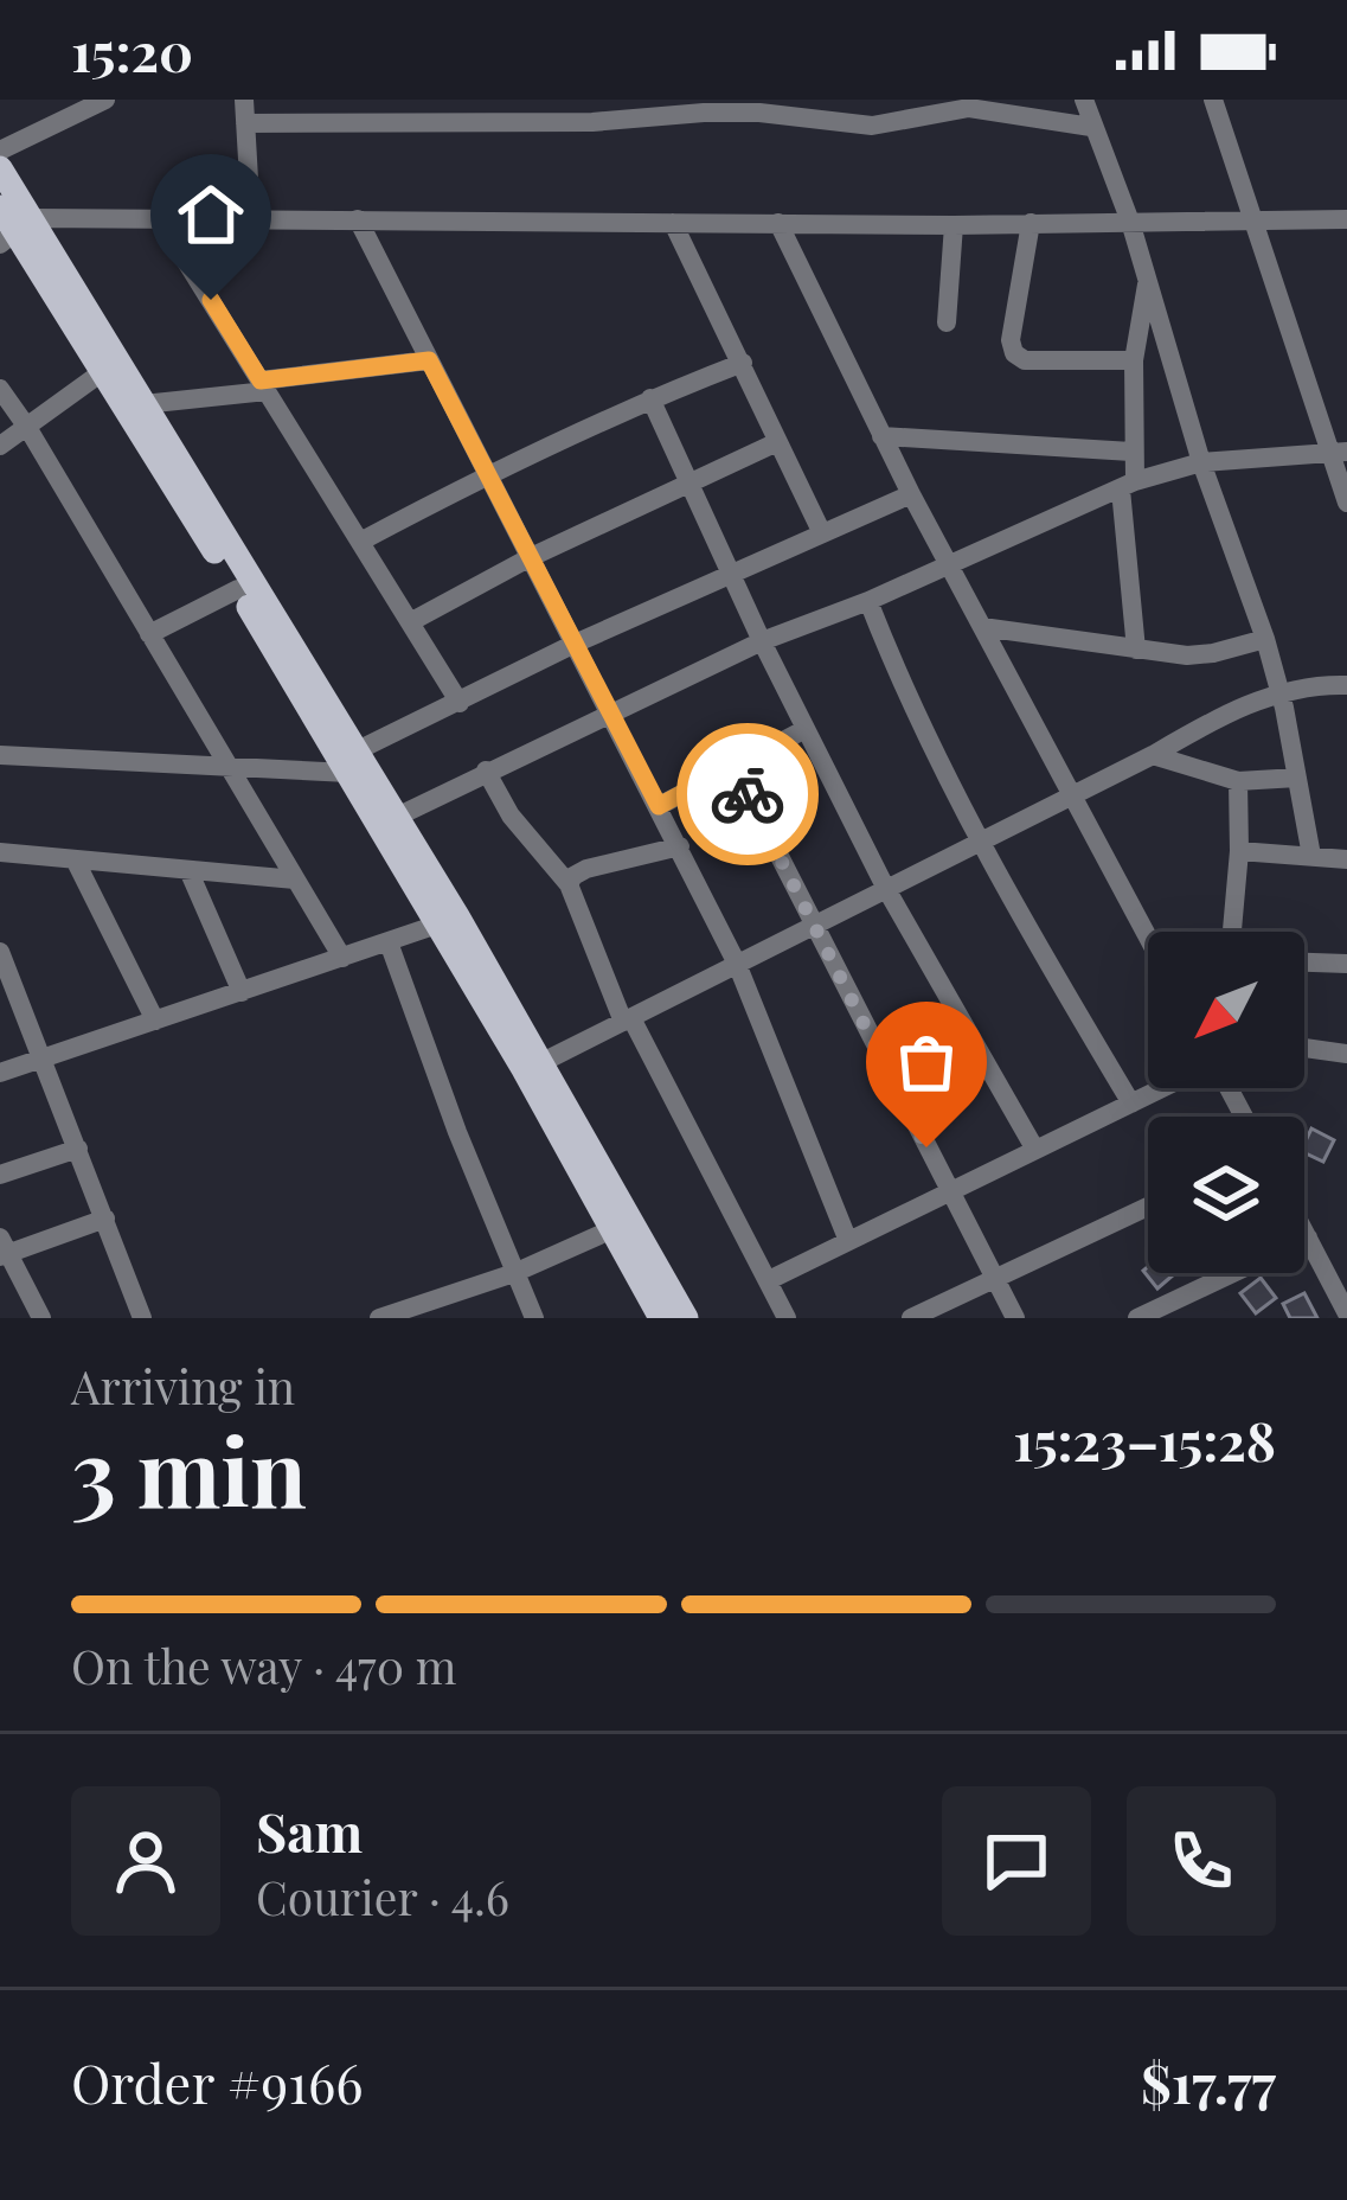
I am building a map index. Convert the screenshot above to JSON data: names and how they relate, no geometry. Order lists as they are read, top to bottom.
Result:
{
  "north": "bottom left",
  "page": {
    "status": "15:20",
    "heading": ["3 min", "Arriving in", "15:23–15:28"],
    "panel": [
      "Sam",
      "Courier · 4.6",
      "Order #9166",
      "$17.77"
    ],
    "bar": "On the way · 470 m"
  }
}
